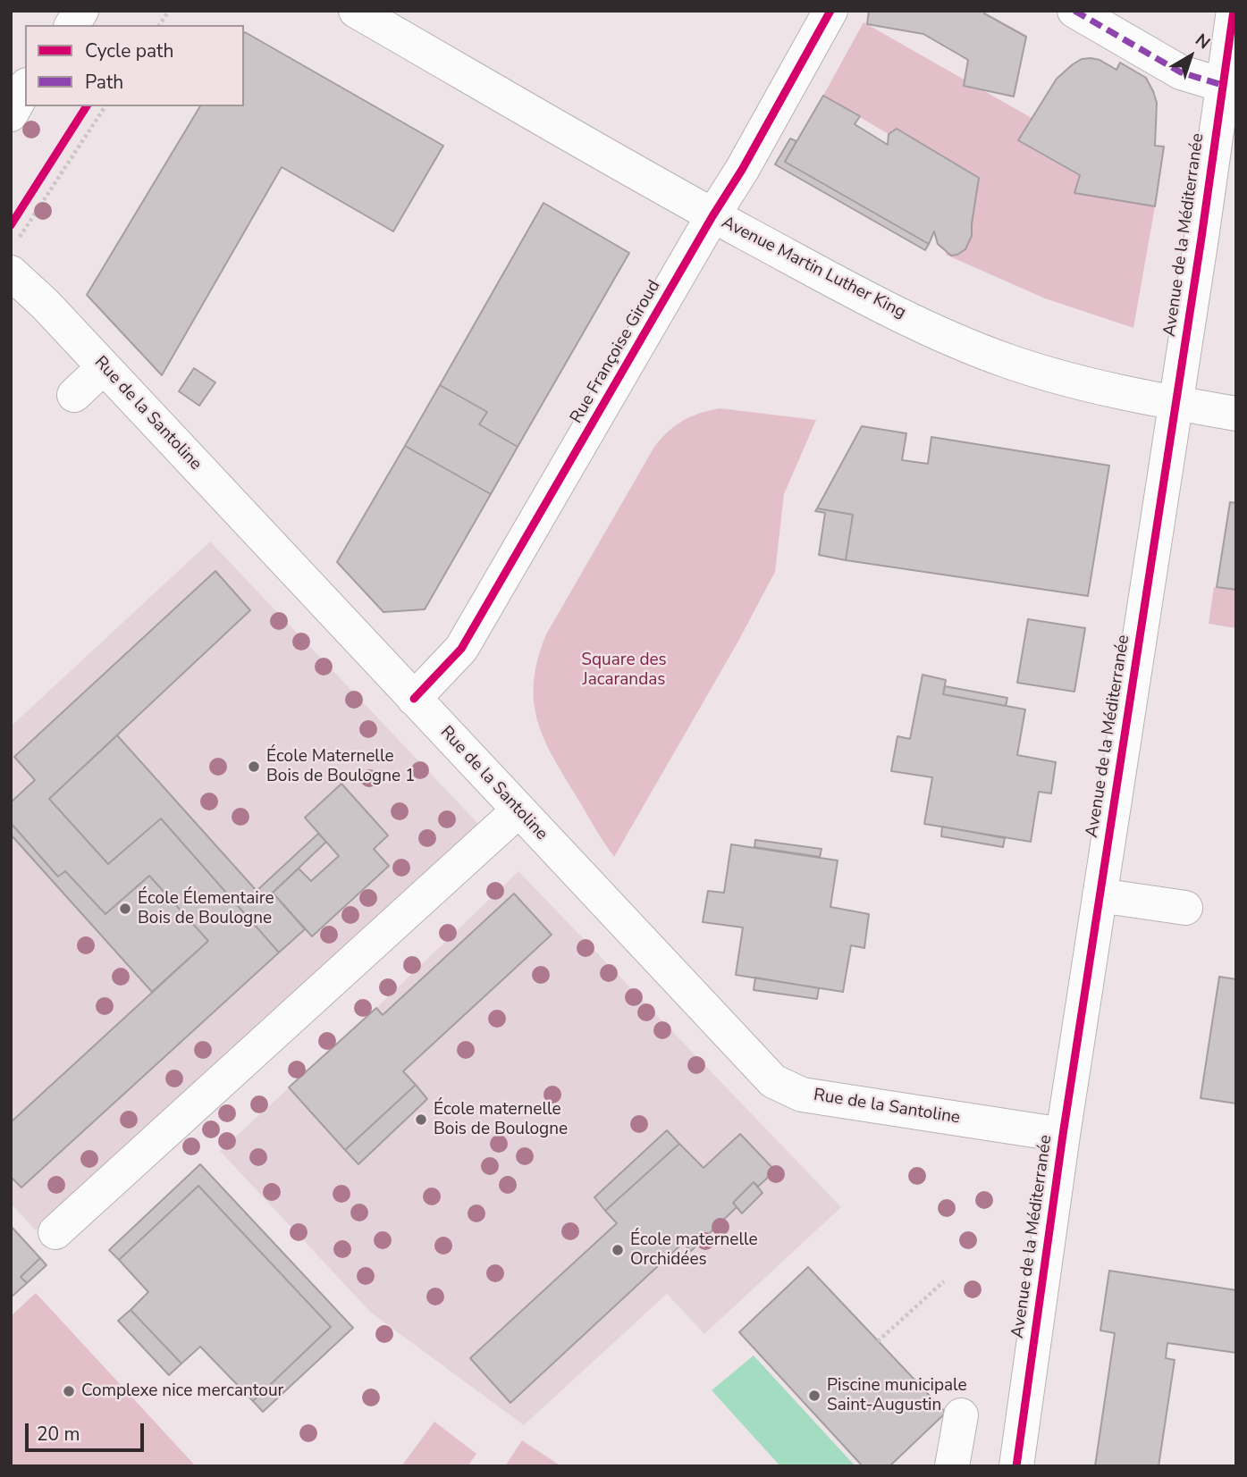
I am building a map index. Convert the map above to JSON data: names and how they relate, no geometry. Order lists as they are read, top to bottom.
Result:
{
  "streets": {
    "street": [
      "Avenue de la Méditerranée",
      "Avenue Martin Luther King",
      "Rue Françoise Giroud",
      "Rue de la Santoline"
    ]
  },
  "crossings": [
    ["Avenue de la Méditerranée", "Avenue Martin Luther King"],
    ["Avenue de la Méditerranée", "Rue de la Santoline"],
    ["Avenue Martin Luther King", "Rue Françoise Giroud"],
    ["Rue Françoise Giroud", "Rue de la Santoline"]
  ],
  "parks": ["Square des Jacarandas"],
  "places": [
    "École Maternelle Bois de Boulogne 1",
    "École Élementaire Bois de Boulogne",
    "École maternelle Bois de Boulogne",
    "École maternelle Orchidées",
    "Complexe nice mercantour",
    "Piscine municipale Saint-Augustin"
  ],
  "legend": ["Cycle path", "Path"],
  "scale_bar": "20 m",
  "north": "top right"
}
